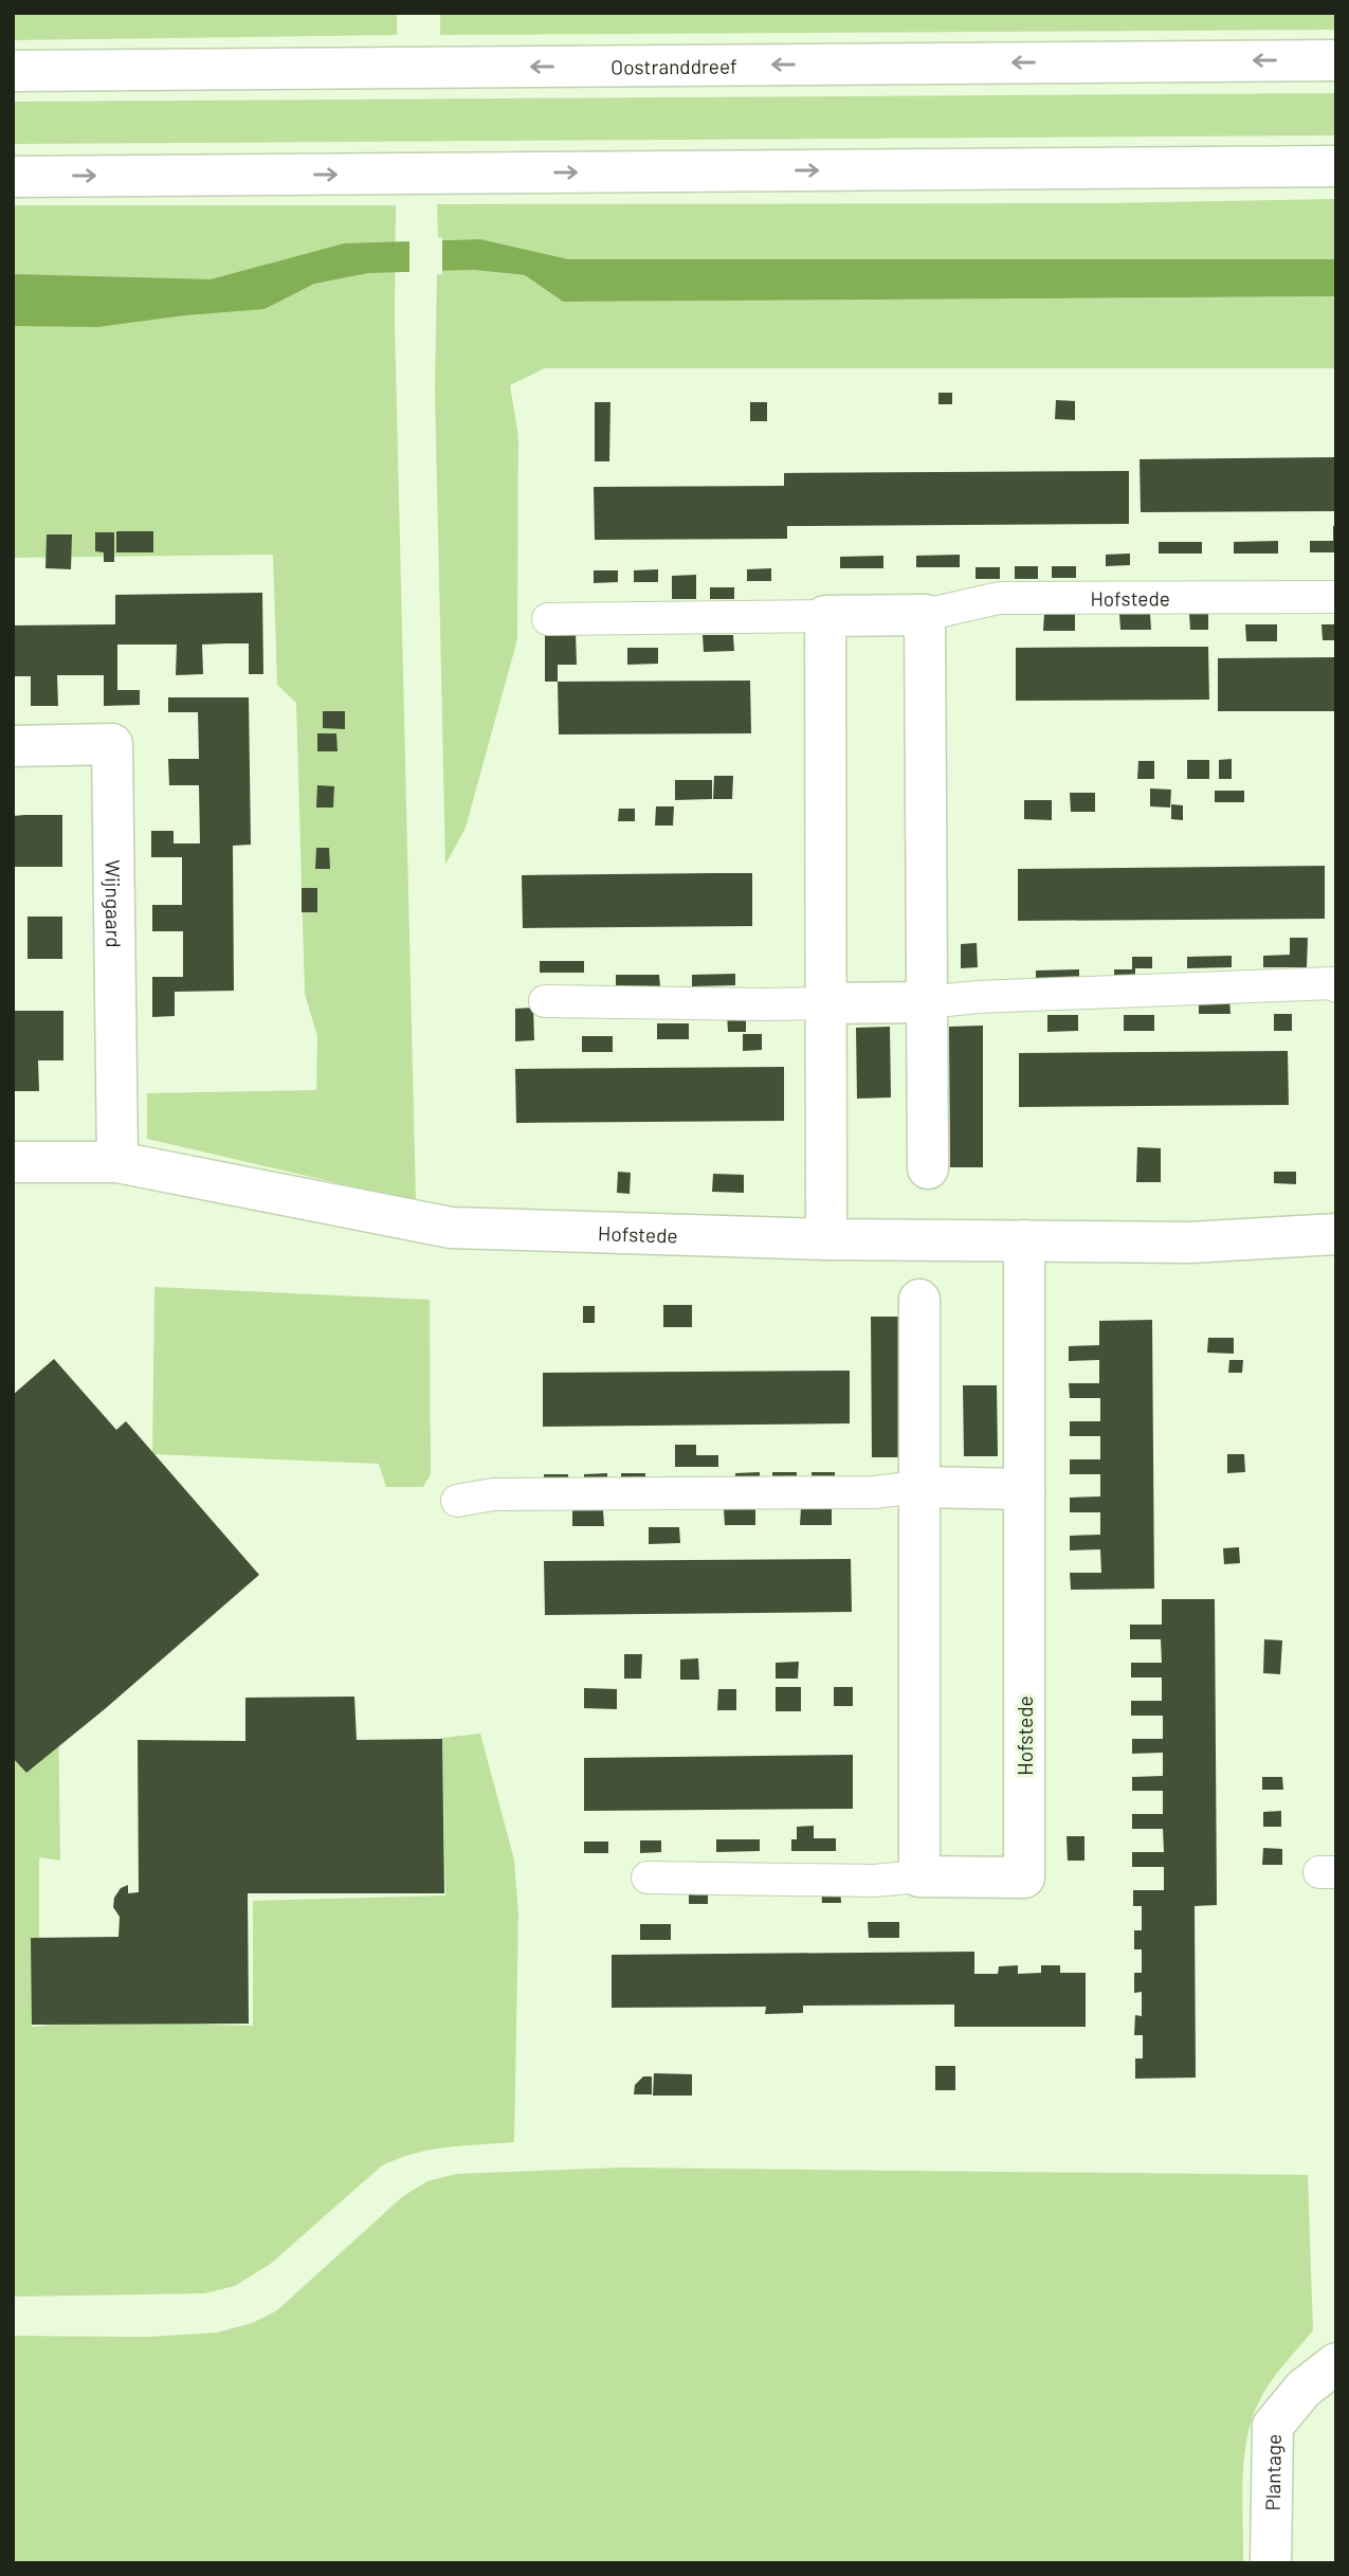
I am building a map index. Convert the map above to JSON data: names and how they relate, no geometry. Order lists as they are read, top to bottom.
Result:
{
  "streets": {
    "street": [
      "Oostranddreef",
      "Hofstede",
      "Wijngaard",
      "Plantage"
    ]
  },
  "crossings": [
    ["Hofstede", "Wijngaard"]
  ]
}
